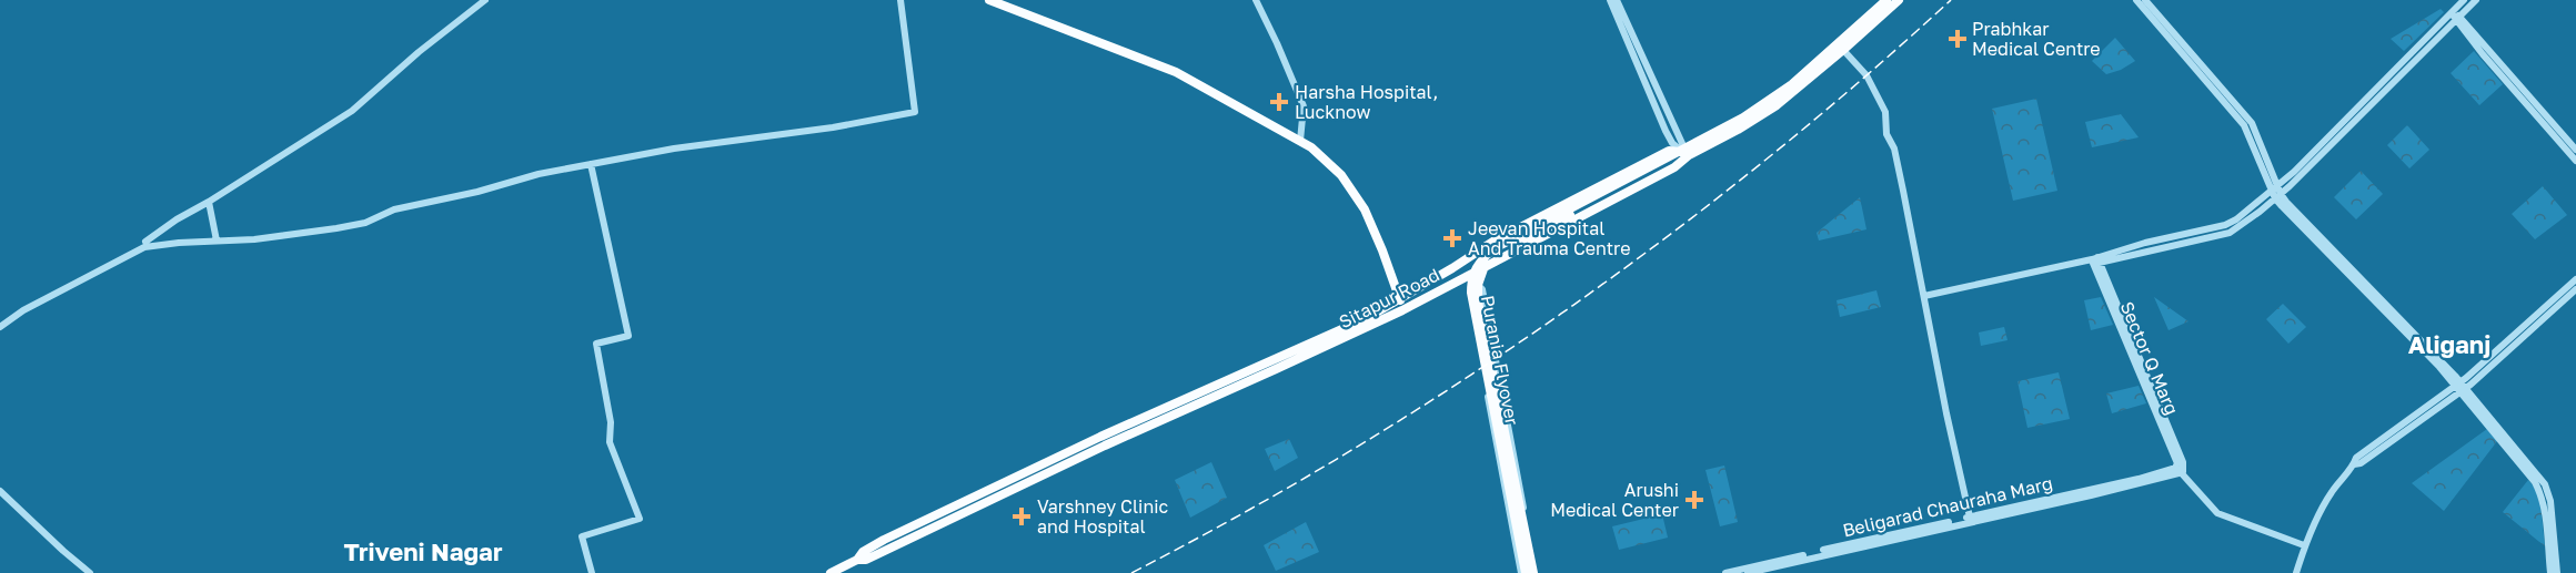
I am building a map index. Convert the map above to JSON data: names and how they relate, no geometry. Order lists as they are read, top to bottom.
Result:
{
  "streets": {
    "main road": ["Sitapur Road", "Purania Flyover"],
    "street": ["Sector Q Marg", "Beligarad Chauraha Marg"]
  },
  "crossings": [
    ["Sitapur Road", "Purania Flyover"],
    ["Sector Q Marg", "Beligarad Chauraha Marg"]
  ],
  "districts": ["Aliganj", "Triveni Nagar"],
  "places": {
    "health": [
      "Prabhkar Medical Centre",
      "Harsha Hospital, Lucknow",
      "Jeevan Hospital And Trauma Centre",
      "Arushi Medical Center",
      "Varshney Clinic and Hospital"
    ]
  }
}
